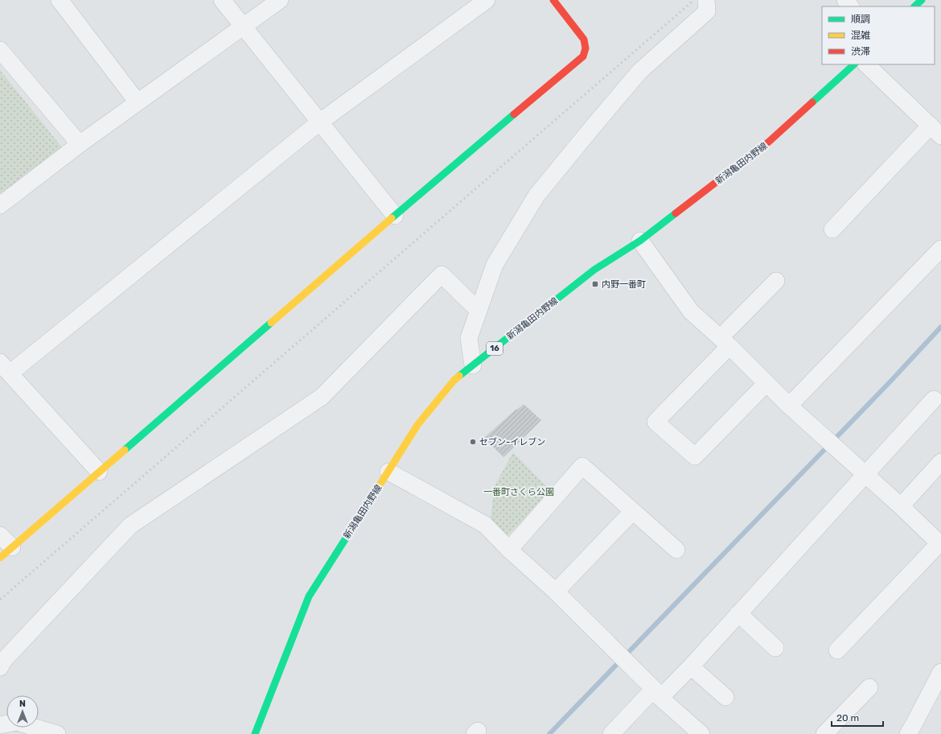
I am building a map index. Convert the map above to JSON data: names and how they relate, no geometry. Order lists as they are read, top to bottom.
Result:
{
  "streets": {
    "main road": ["新潟亀田内野線", "16"]
  },
  "parks": ["一番町さくら公園"],
  "places": {
    "transit": ["内野一番町"],
    "other": ["セブン-イレブン"]
  },
  "legend": ["順調", "混雑", "渋滞"],
  "scale_bar": "20 m",
  "north": "top"
}
